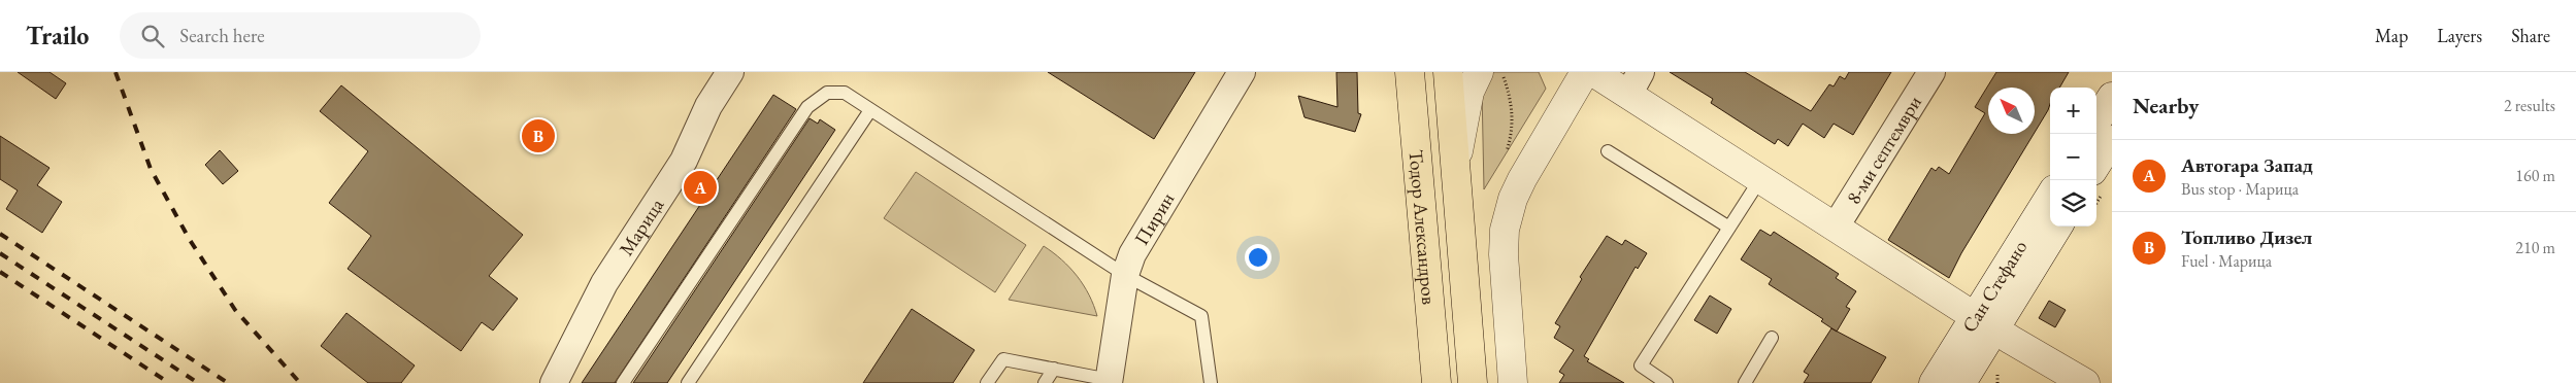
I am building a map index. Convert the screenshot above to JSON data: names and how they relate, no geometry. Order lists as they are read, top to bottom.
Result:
{
  "streets": {
    "main road": ["Тодор Александров"],
    "street": [
      "8-ми септември",
      "Пирин",
      "Марица",
      "Сан Стефано"
    ]
  },
  "north": "top left",
  "page": {
    "header": "Trailo",
    "search": "Search here",
    "nav": ["Map", "Layers", "Share"],
    "heading": ["Nearby", "2 results"],
    "map_buttons": ["+", "−"],
    "pins": ["B", "A"],
    "list": [
      {
        "mark": "A",
        "name": "Автогара Запад",
        "note": "Bus stop · Марица",
        "value": "160 m"
      },
      {
        "mark": "B",
        "name": "Топливо Дизел",
        "note": "Fuel · Марица",
        "value": "210 m"
      }
    ]
  }
}
